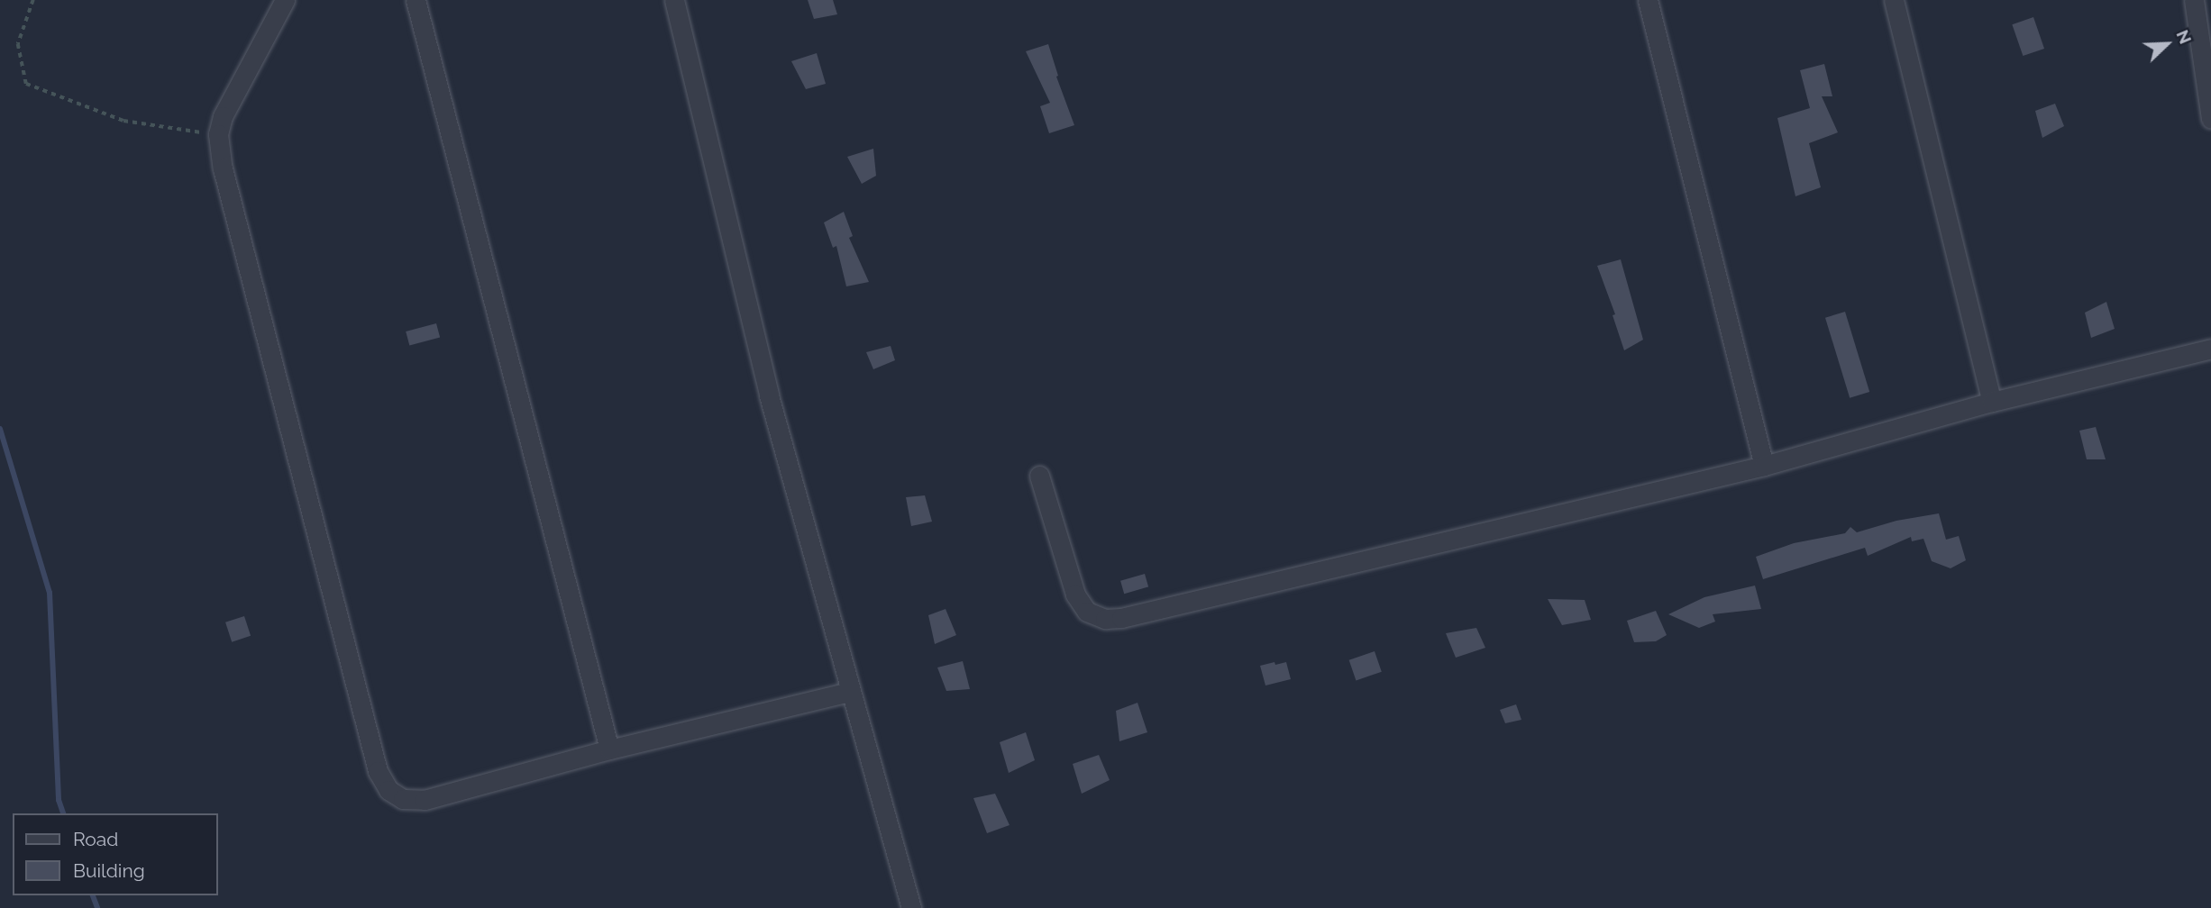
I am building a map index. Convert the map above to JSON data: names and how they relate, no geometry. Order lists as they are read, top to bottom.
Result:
{
  "legend": ["Road", "Building"],
  "north": "top right"
}
